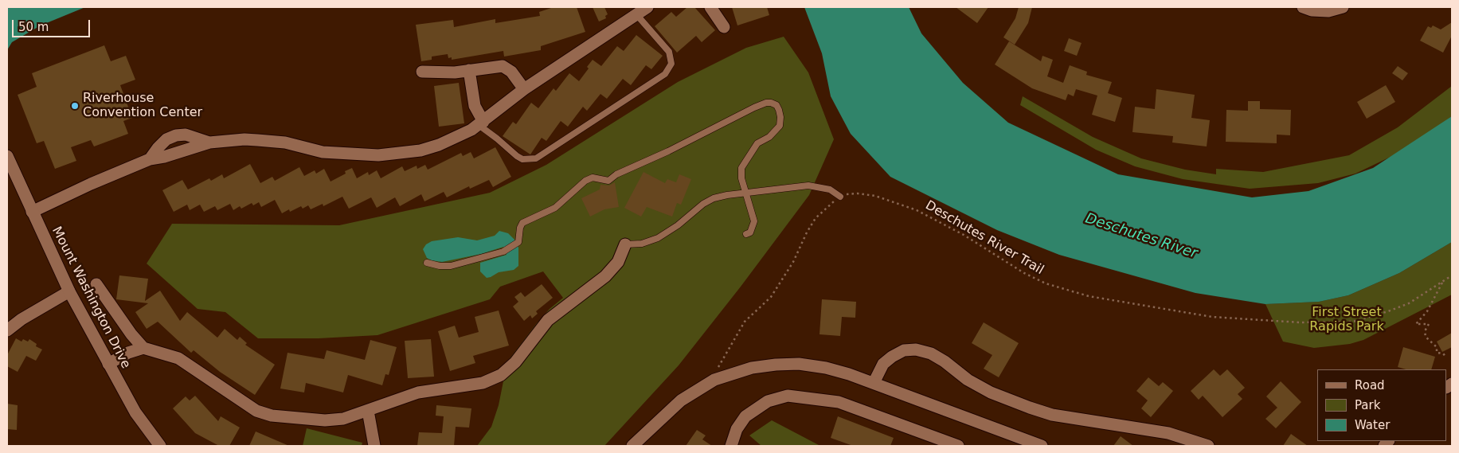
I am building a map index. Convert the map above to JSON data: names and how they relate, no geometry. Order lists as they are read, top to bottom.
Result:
{
  "streets": {
    "street": ["Mount Washington Drive"],
    "path": ["Deschutes River Trail"]
  },
  "water": ["Deschutes River"],
  "parks": ["First Street Rapids Park"],
  "places": ["Riverhouse Convention Center"],
  "legend": ["Road", "Park", "Water"],
  "scale_bar": "50 m"
}
